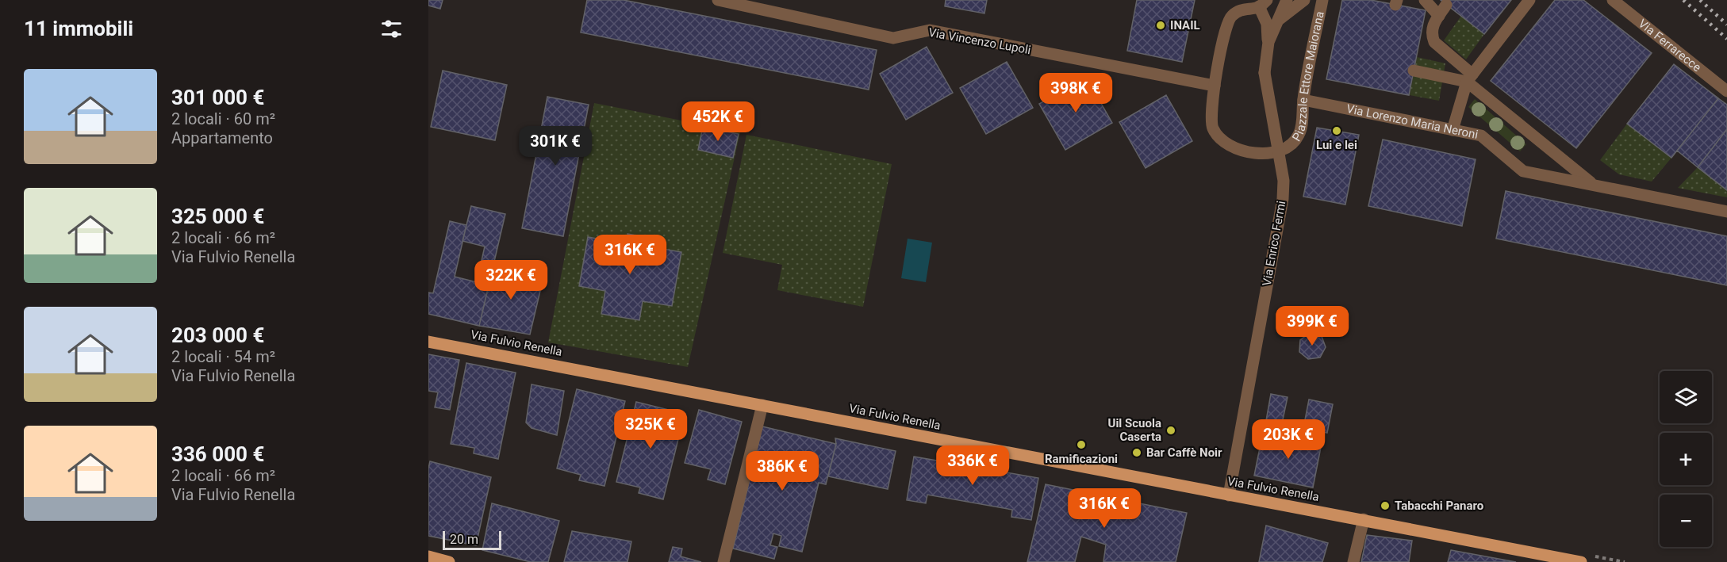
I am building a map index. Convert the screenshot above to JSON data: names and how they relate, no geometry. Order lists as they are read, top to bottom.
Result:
{
  "streets": {
    "main road": ["Via Fulvio Renella"],
    "street": [
      "Via Vincenzo Lupoli",
      "Via Ferrarecce",
      "Piazzale Ettore Maiorana",
      "Via Lorenzo Maria Neroni",
      "Via Enrico Fermi"
    ]
  },
  "crossings": [
    ["Via Vincenzo Lupoli", "Piazzale Ettore Maiorana"],
    ["Piazzale Ettore Maiorana", "Via Lorenzo Maria Neroni"],
    ["Piazzale Ettore Maiorana", "Via Enrico Fermi"],
    ["Via Enrico Fermi", "Via Fulvio Renella"]
  ],
  "places": [
    "INAIL",
    "Lui e lei",
    "Uil Scuola Caserta",
    "Ramificazioni",
    "Bar Caffè Noir",
    "Tabacchi Panaro"
  ],
  "scale_bar": "20 m",
  "page": {
    "heading": "11 immobili",
    "list": [
      {
        "name": "301 000 €",
        "note": "2 locali · 60 m² · Appartamento"
      },
      {
        "name": "325 000 €",
        "note": "2 locali · 66 m² · Via Fulvio Renella"
      },
      {
        "name": "203 000 €",
        "note": "2 locali · 54 m² · Via Fulvio Renella"
      },
      {
        "name": "336 000 €",
        "note": "2 locali · 66 m² · Via Fulvio Renella"
      }
    ],
    "price": [
      "398K €",
      "452K €",
      "301K €",
      "316K €",
      "322K €",
      "399K €",
      "325K €",
      "203K €",
      "336K €",
      "386K €",
      "316K €"
    ],
    "map_buttons": ["+", "−"],
    "scale": "20 m"
  }
}
